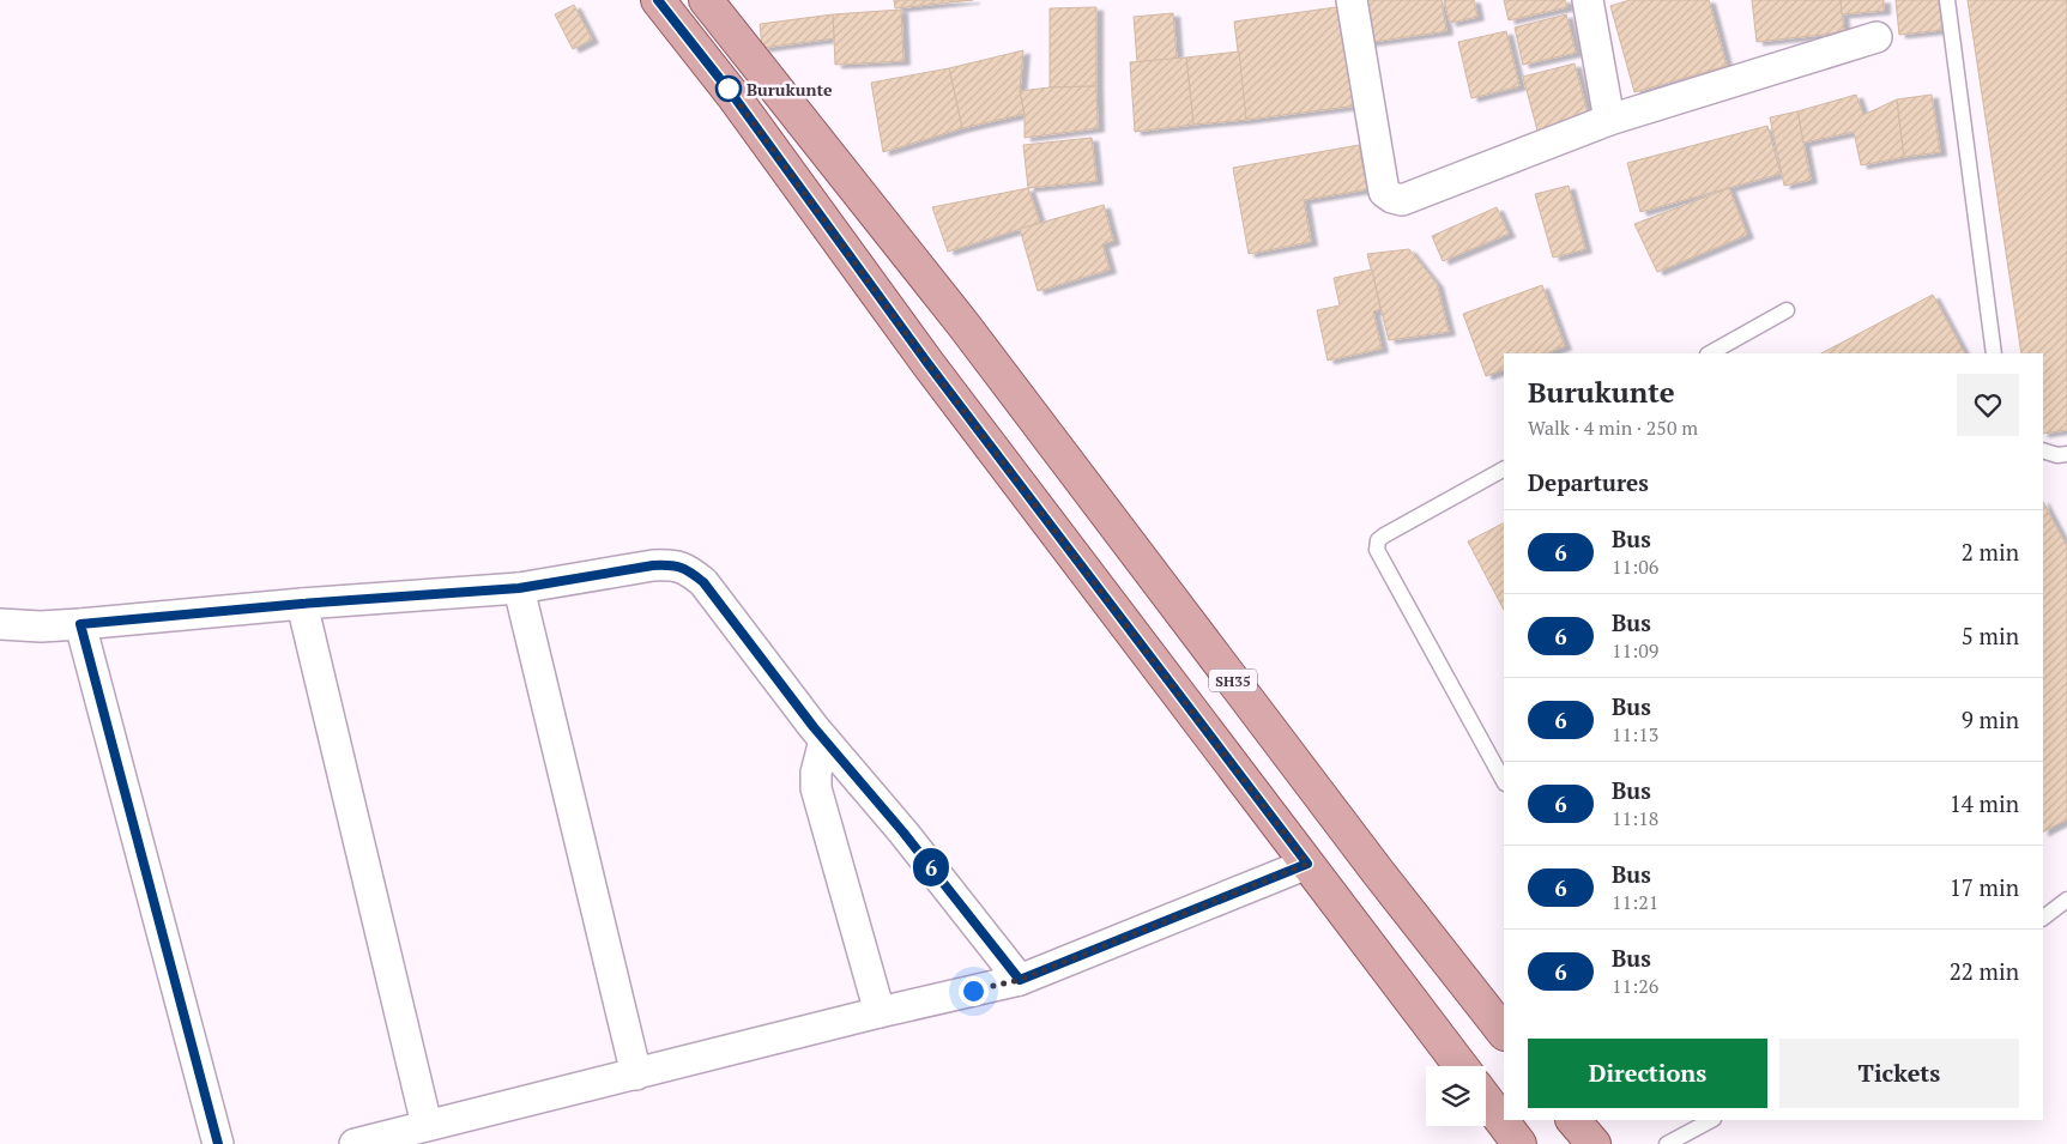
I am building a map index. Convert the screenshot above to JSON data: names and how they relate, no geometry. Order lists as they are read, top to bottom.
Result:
{
  "streets": {
    "main road": ["SH35"]
  },
  "places": ["Burukunte"],
  "lines": ["bus line 6"],
  "page": {
    "on_map": "6",
    "heading": [
      ["Burukunte", "Walk · 4 min · 250 m"],
      "Departures"
    ],
    "list": [
      {
        "mark": "6",
        "name": "Bus",
        "note": "11:06",
        "value": "2 min"
      },
      {
        "mark": "6",
        "name": "Bus",
        "note": "11:09",
        "value": "5 min"
      },
      {
        "mark": "6",
        "name": "Bus",
        "note": "11:13",
        "value": "9 min"
      },
      {
        "mark": "6",
        "name": "Bus",
        "note": "11:18",
        "value": "14 min"
      },
      {
        "mark": "6",
        "name": "Bus",
        "note": "11:21",
        "value": "17 min"
      },
      {
        "mark": "6",
        "name": "Bus",
        "note": "11:26",
        "value": "22 min"
      }
    ],
    "buttons": ["Directions", "Tickets"]
  }
}
